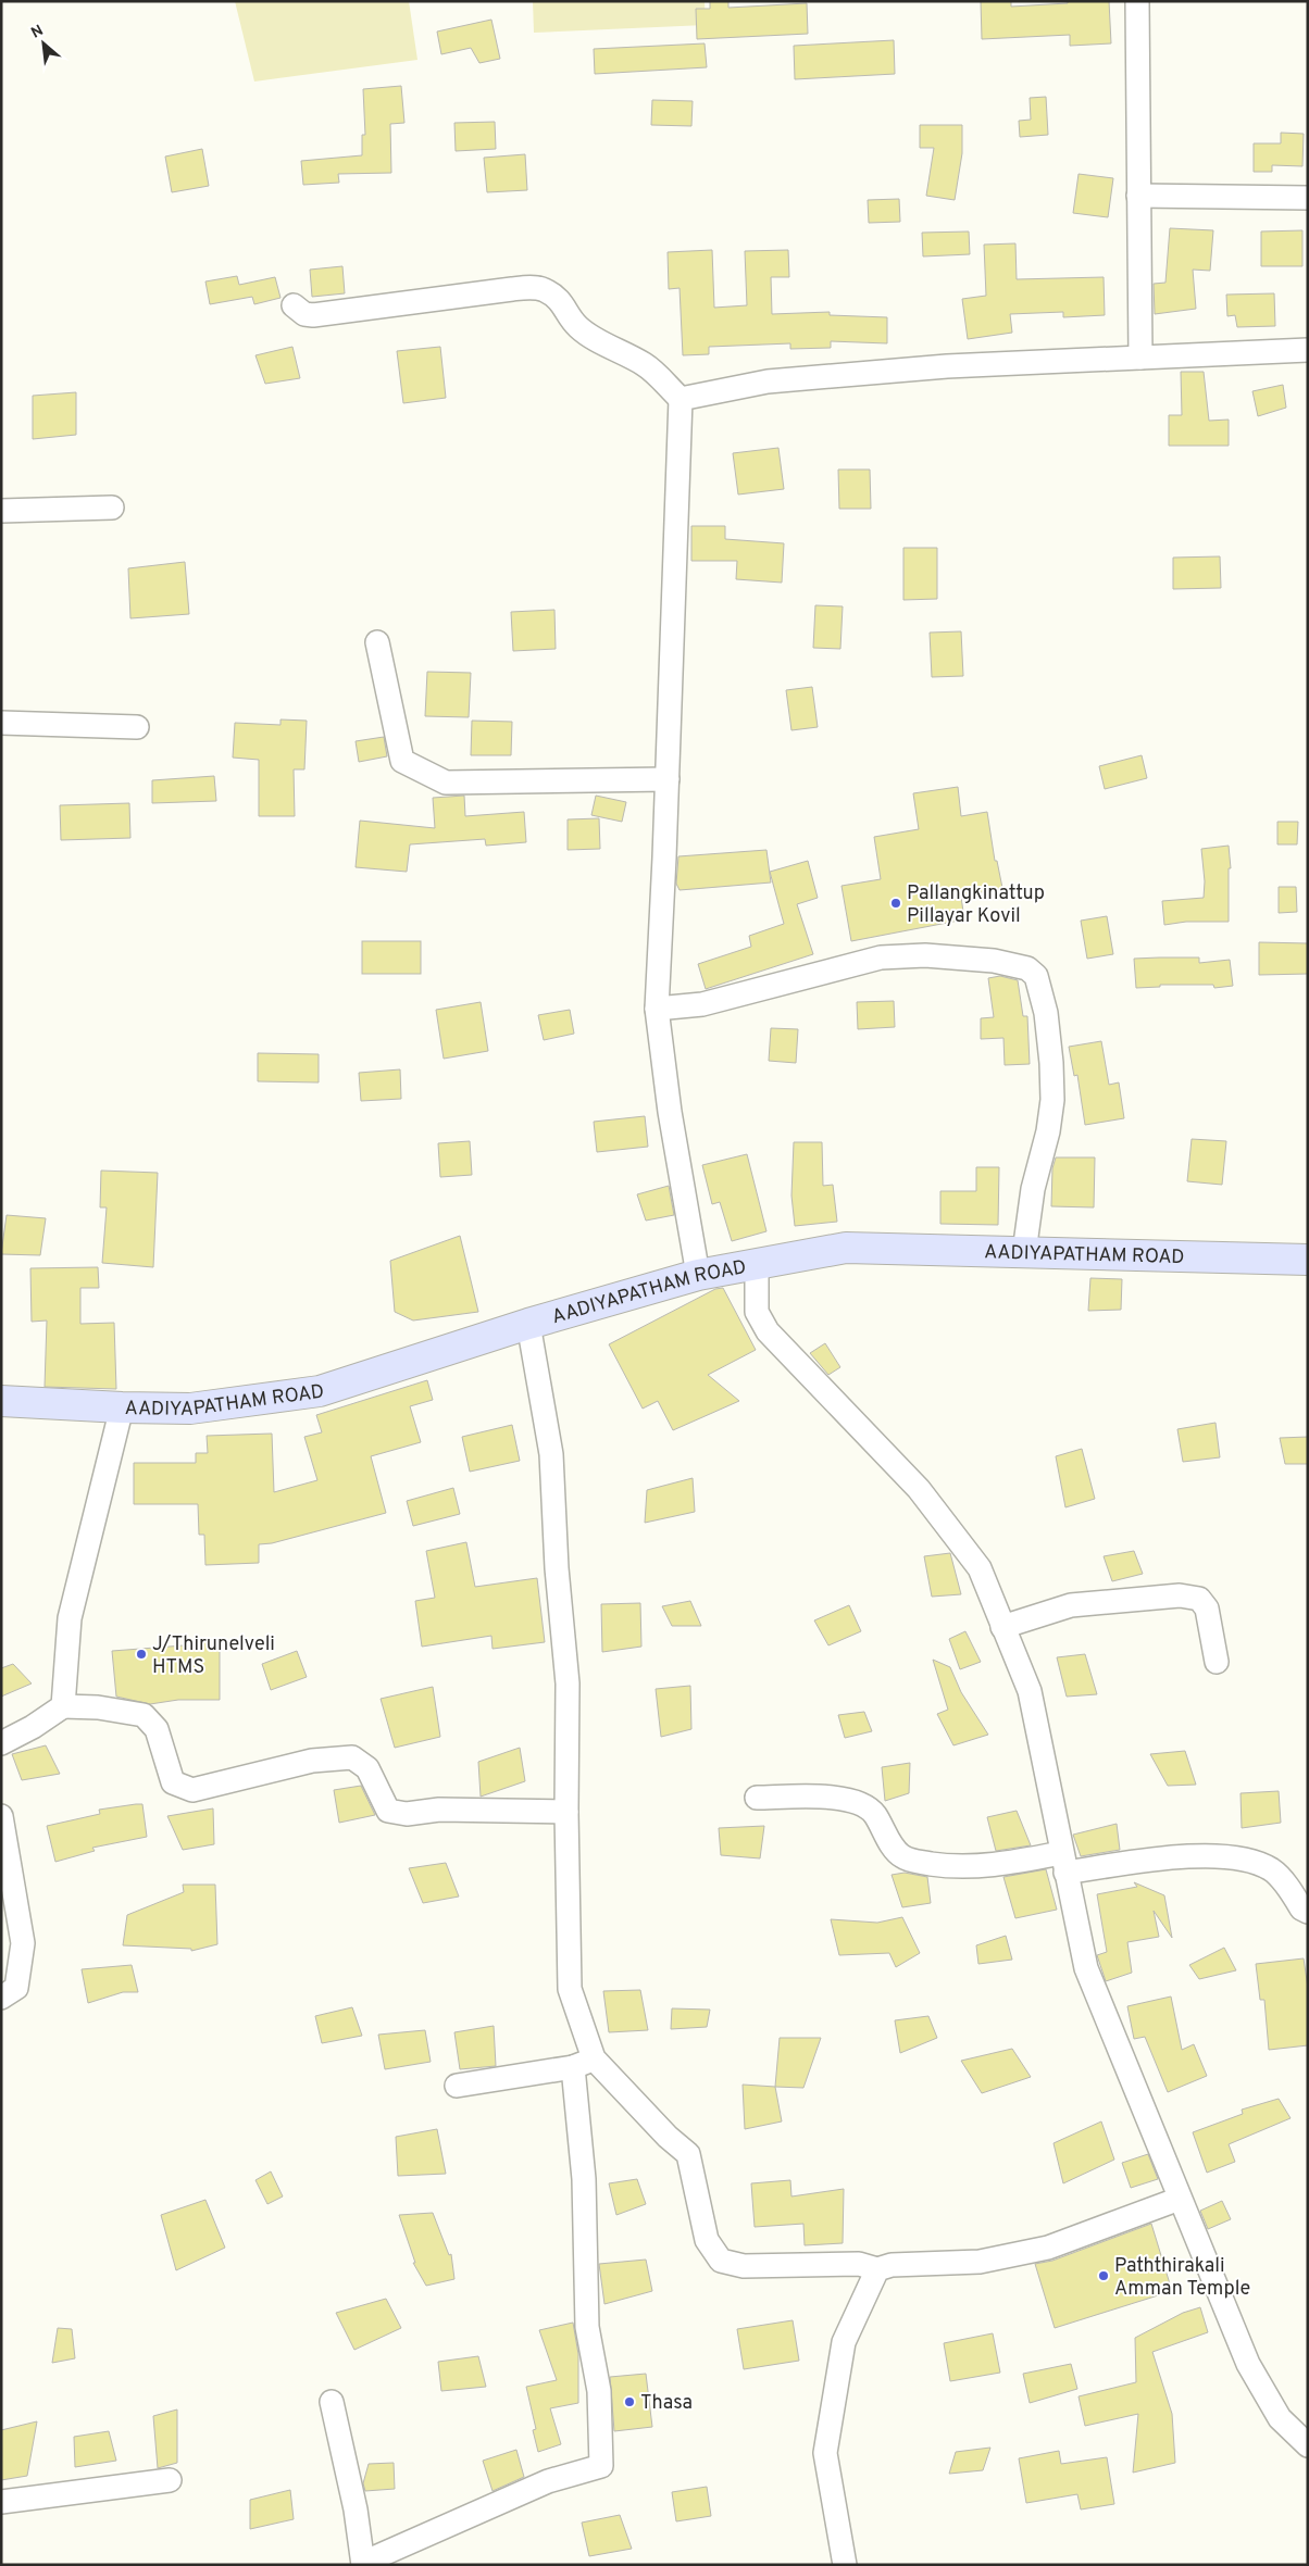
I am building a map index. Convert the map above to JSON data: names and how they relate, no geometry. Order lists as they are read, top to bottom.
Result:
{
  "streets": {
    "street": ["AADIYAPATHAM ROAD"]
  },
  "places": [
    "Pallangkinattup Pillayar Kovil",
    "J/Thirunelveli HTMS",
    "Paththirakali Amman Temple",
    "Thasa"
  ],
  "north": "top left"
}
